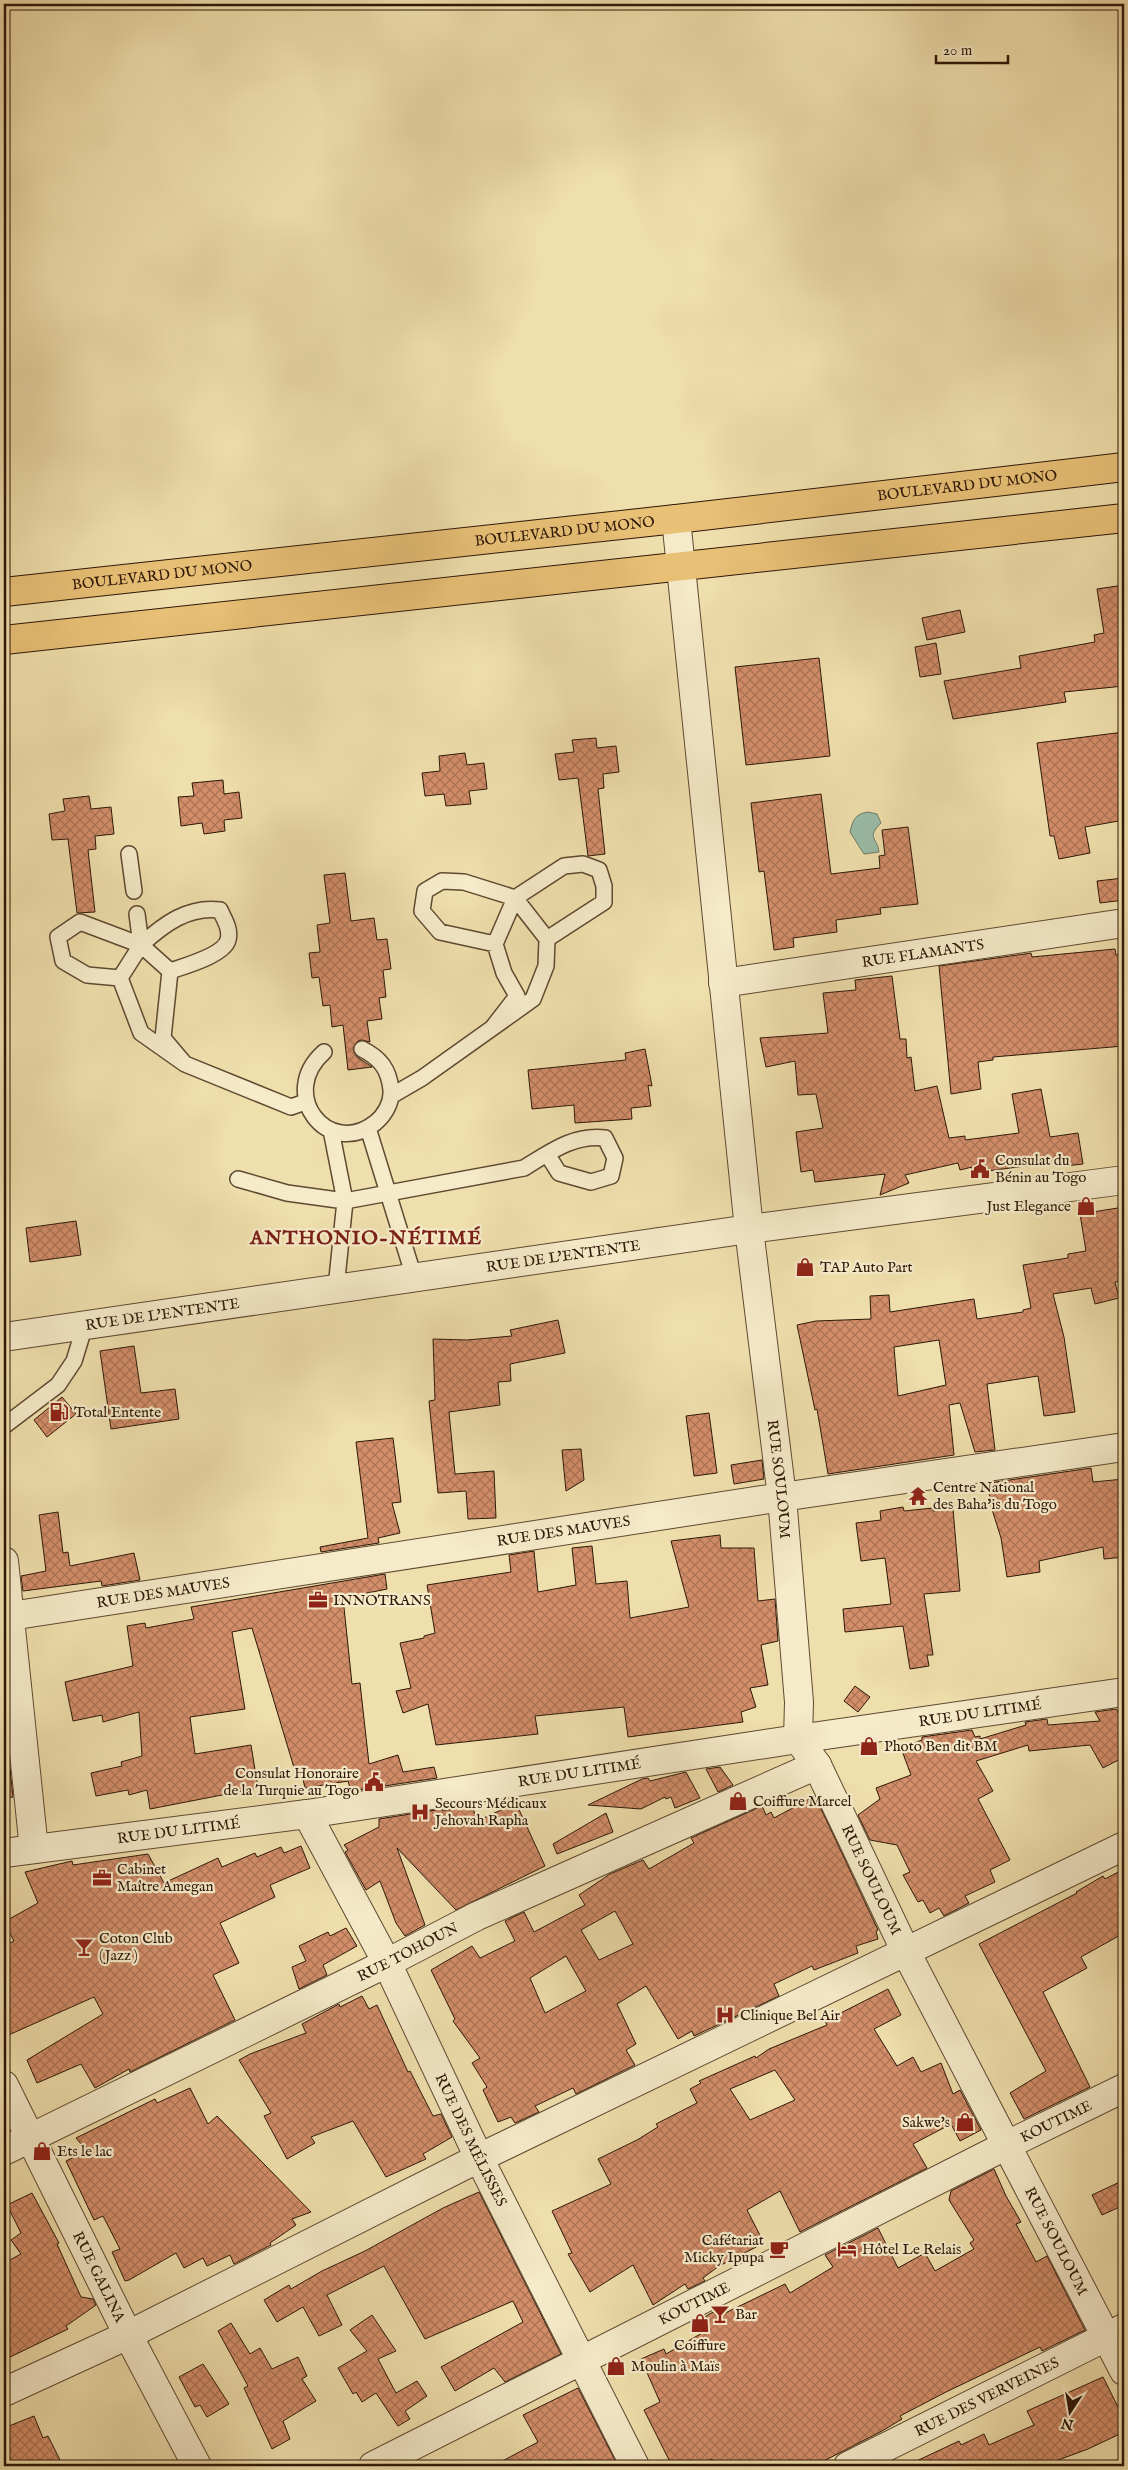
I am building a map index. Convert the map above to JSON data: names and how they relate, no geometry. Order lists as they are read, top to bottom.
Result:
{
  "streets": {
    "highway": ["BOULEVARD DU MONO"],
    "street": [
      "RUE FLAMANTS",
      "RUE DE L'ENTENTE",
      "RUE SOULOUM",
      "RUE DES MAUVES",
      "RUE DU LITIMÉ",
      "RUE TOHOUN",
      "KOUTIME",
      "RUE DES MÉLISSES",
      "RUE GALINA",
      "RUE DES VERVEINES"
    ]
  },
  "crossings": [
    ["BOULEVARD DU MONO", "RUE SOULOUM"],
    ["RUE FLAMANTS", "RUE SOULOUM"],
    ["RUE DE L'ENTENTE", "RUE SOULOUM"],
    ["RUE SOULOUM", "RUE DES MAUVES"],
    ["RUE SOULOUM", "RUE DU LITIMÉ"],
    ["RUE SOULOUM", "RUE TOHOUN"],
    ["RUE SOULOUM", "KOUTIME"],
    ["RUE SOULOUM", "RUE DES VERVEINES"],
    ["RUE DU LITIMÉ", "RUE DES MÉLISSES"],
    ["RUE TOHOUN", "RUE DES MÉLISSES"],
    ["RUE TOHOUN", "RUE GALINA"],
    ["KOUTIME", "RUE DES MÉLISSES"]
  ],
  "districts": ["ANTHONIO-NÉTIMÉ"],
  "places": {
    "public building": ["Consulat du Bénin au Togo", "Consulat Honoraire de la Turquie au Togo"],
    "shop": [
      "Just Elegance",
      "TAP Auto Part",
      "Photo Ben dit BM",
      "Coiffure Marcel",
      "Sakwe's",
      "Ets le lac",
      "Coiffure",
      "Moulin à Maïs"
    ],
    "fuel station": ["Total Entente"],
    "temple": ["Centre National des Baha'is du Togo"],
    "office": ["INNOTRANS", "Cabinet Maître Amegan"],
    "hospital": ["Secours Médicaux Jehovah Rapha", "Clinique Bel Air"],
    "bar": ["Coton Club (Jazz )", "Bar"],
    "cafe": ["Cafétariat Micky Ipupa"],
    "hotel": ["Hôtel Le Relais"]
  },
  "scale_bar": "20 m",
  "north": "bottom"
}
